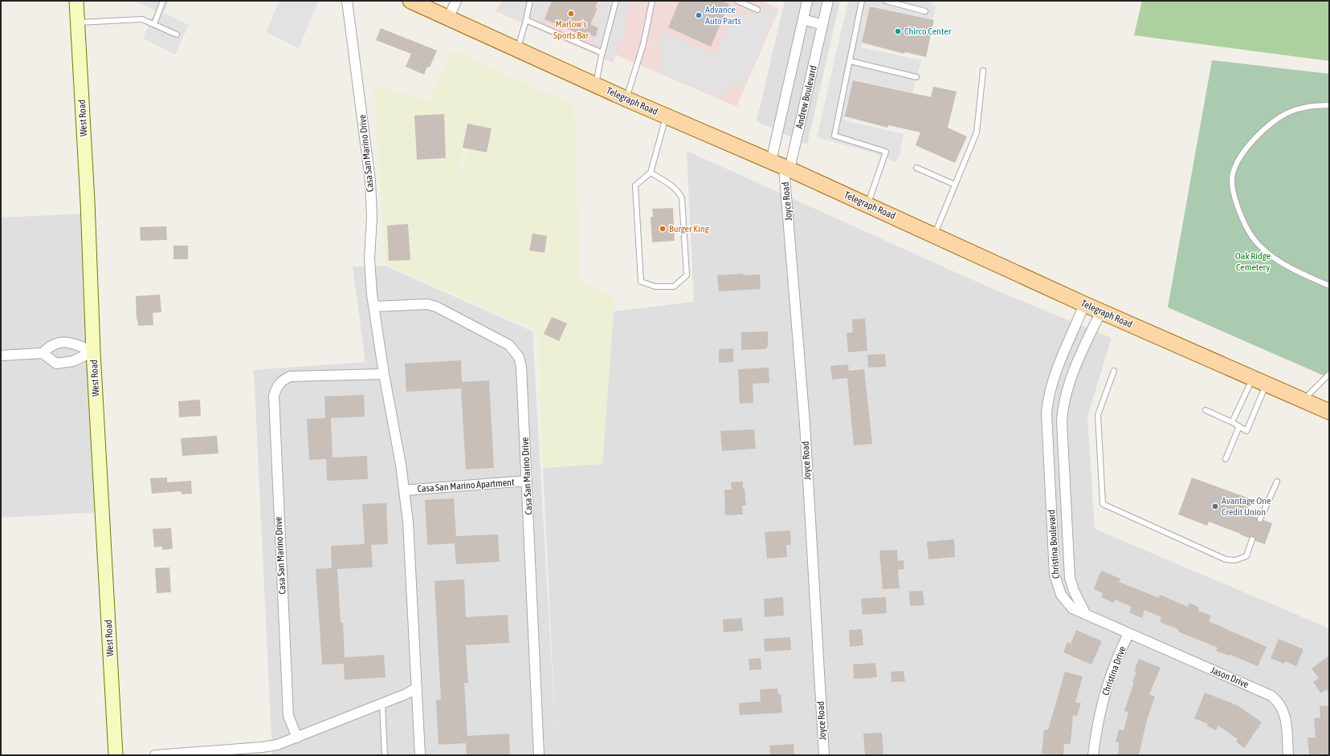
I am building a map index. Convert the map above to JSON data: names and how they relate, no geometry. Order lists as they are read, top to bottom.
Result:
{
  "streets": {
    "main road": ["Telegraph Road"],
    "street": [
      "Andrew Boulevard",
      "West Road",
      "Casa San Marino Drive",
      "Joyce Road",
      "Casa San Marino Apartment",
      "Christina Boulevard",
      "Christina Drive",
      "Jason Drive"
    ]
  },
  "crossings": [
    ["Andrew Boulevard", "Telegraph Road"],
    ["Andrew Boulevard", "Joyce Road"],
    ["Telegraph Road", "Joyce Road"],
    ["Telegraph Road", "Christina Boulevard"],
    ["Casa San Marino Drive", "Casa San Marino Apartment"],
    ["Christina Boulevard", "Christina Drive"],
    ["Christina Drive", "Jason Drive"]
  ],
  "parks": ["Oak Ridge Cemetery"],
  "places": [
    "Marlow's Sports Bar",
    "Advance Auto Parts",
    "Chirco Center",
    "Burger King",
    "Avantage One Credit Union"
  ]
}
